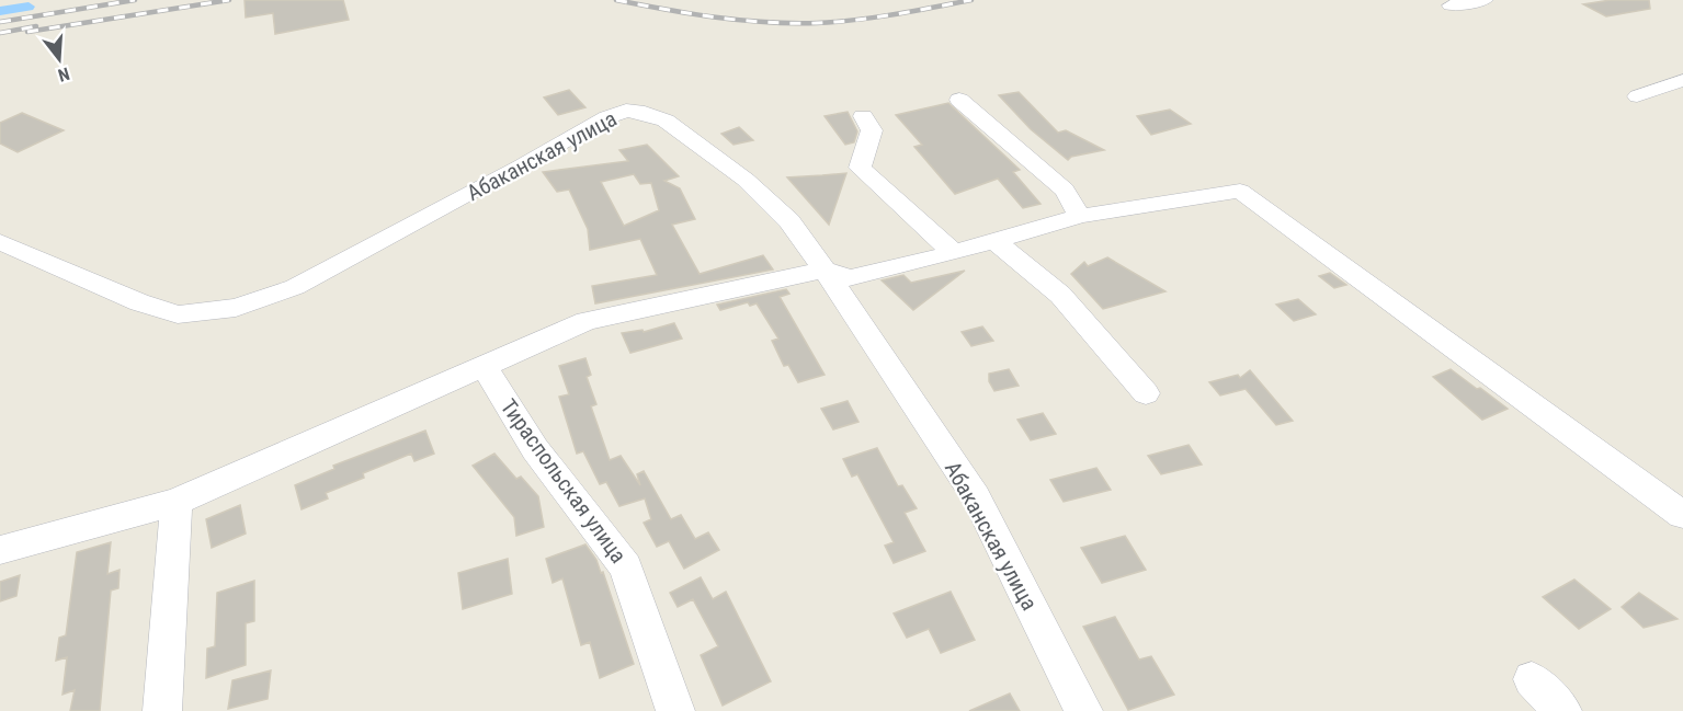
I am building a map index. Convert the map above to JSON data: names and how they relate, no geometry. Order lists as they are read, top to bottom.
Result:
{
  "streets": {
    "street": ["Абаканская улица", "Тираспольская улица"]
  },
  "north": "bottom"
}
